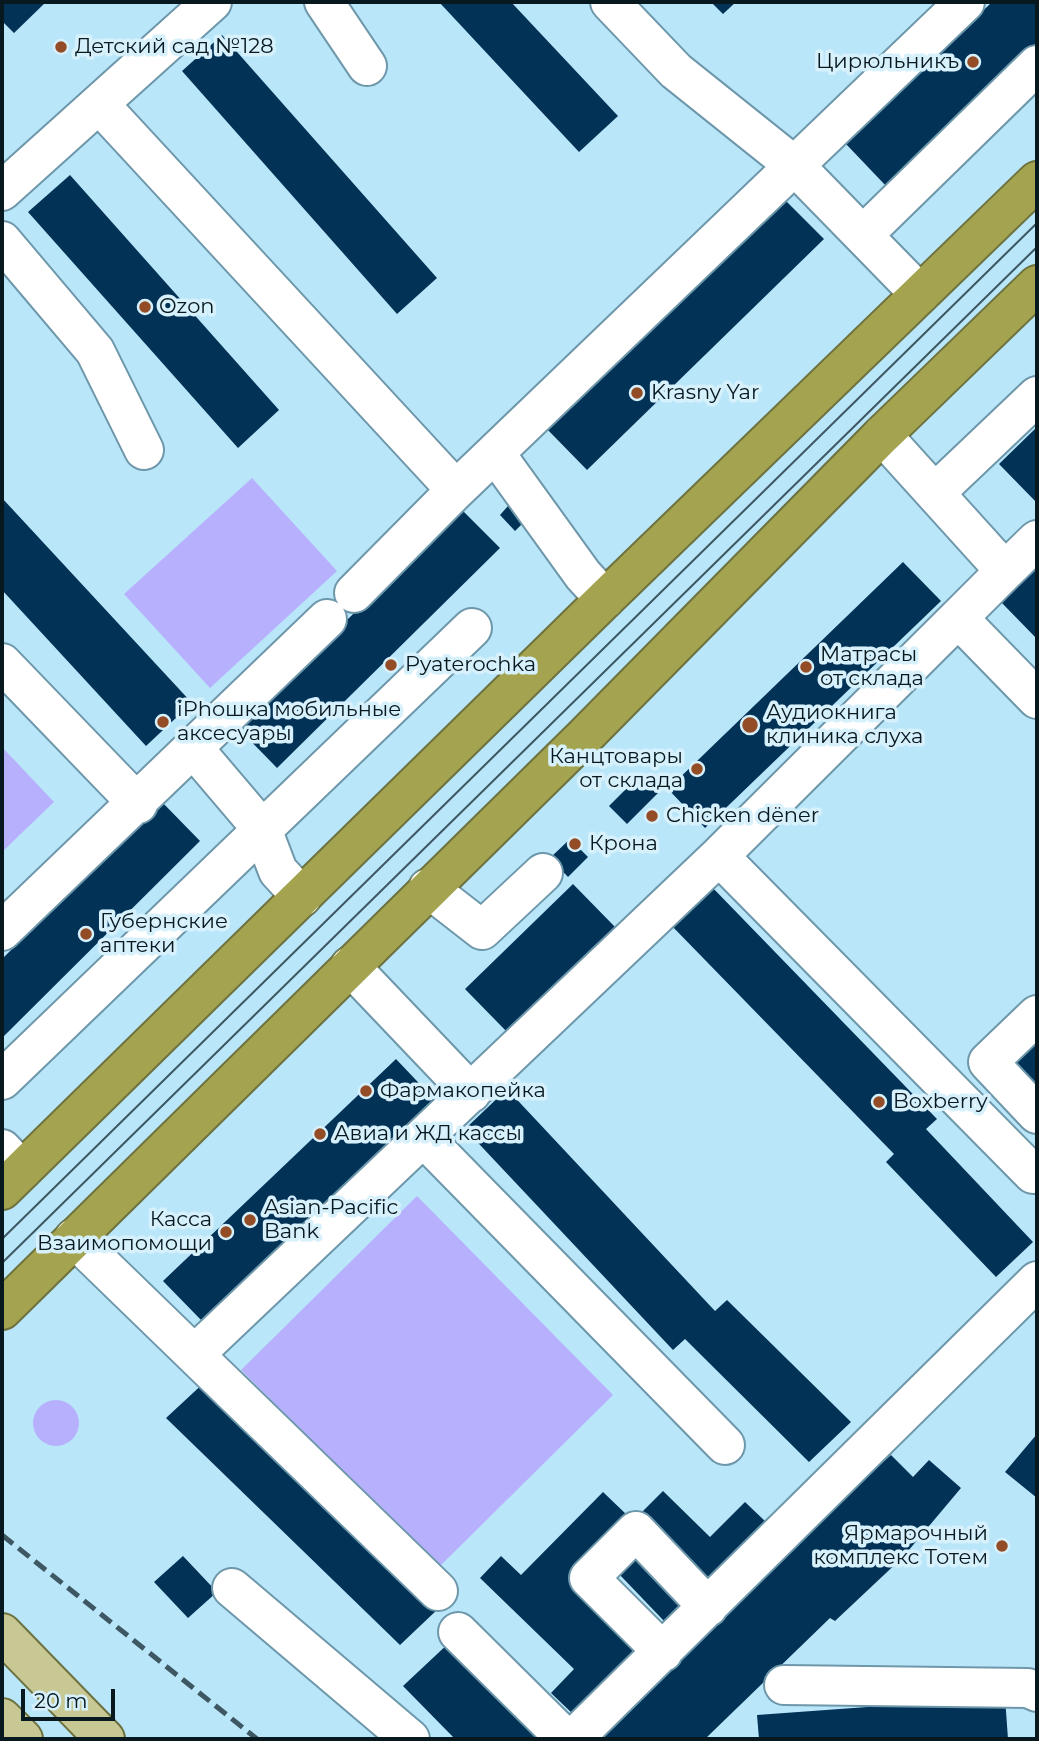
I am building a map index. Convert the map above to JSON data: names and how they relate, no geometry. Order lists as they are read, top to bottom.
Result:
{
  "places": [
    "Детский сад №128",
    "Цирюльникъ",
    "Ozon",
    "Krasny Yar",
    "Pyaterochka",
    "Матрасы от склада",
    "iPhoшка мобильные аксесуары",
    "Аудиокнига клиника слуха",
    "Канцтовары от склада",
    "Chicken dëner",
    "Крона",
    "Губернские аптеки",
    "Фармакопейка",
    "Boxberry",
    "Авиа и ЖД кассы",
    "Asian-Pacific Bank",
    "Касса Взаимопомощи",
    "Ярмарочный комплекс Тотем"
  ],
  "scale_bar": "20 m"
}
